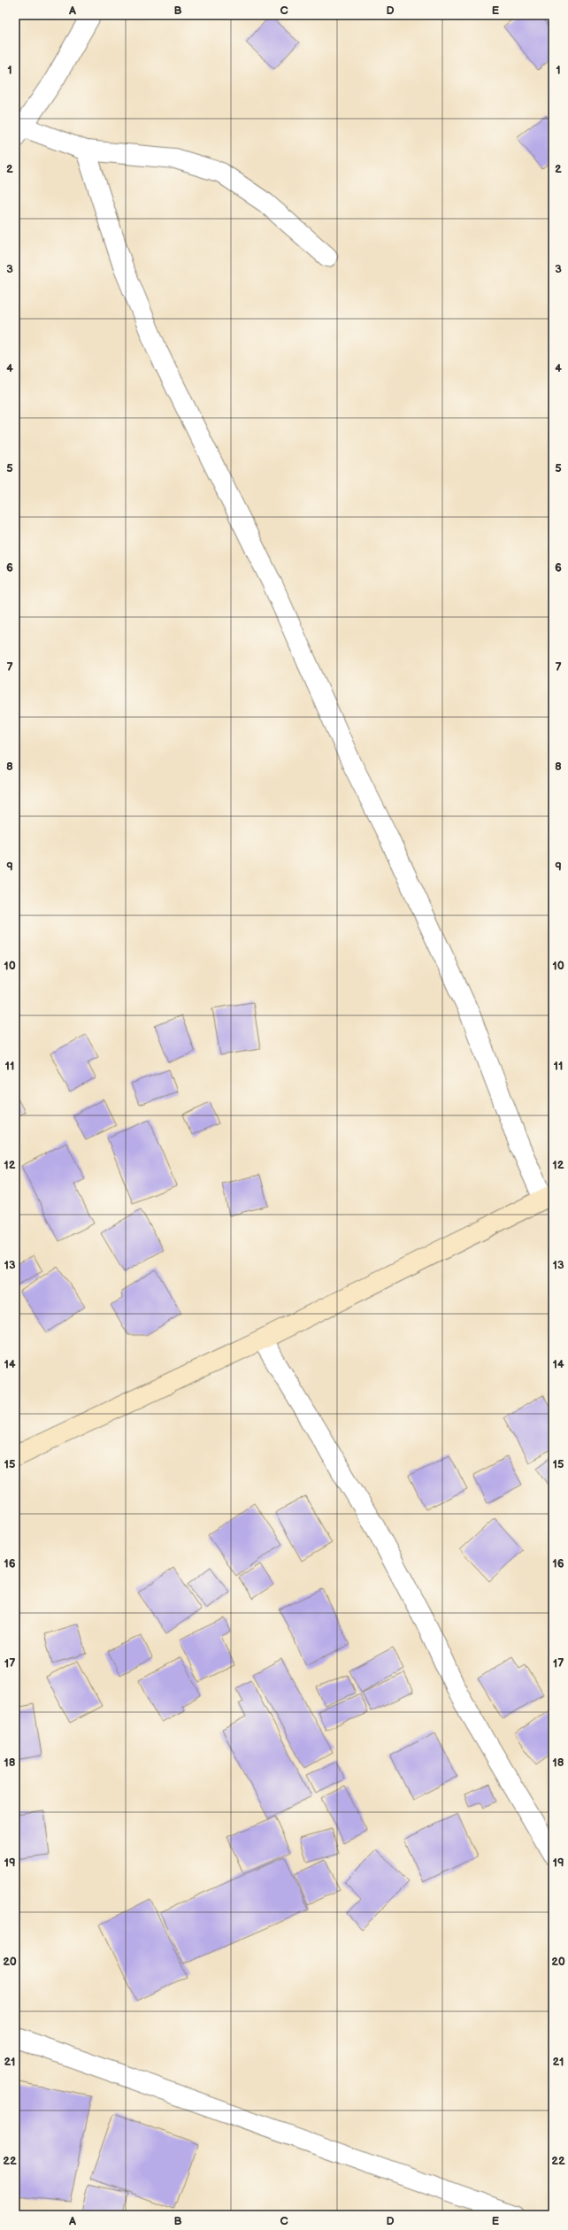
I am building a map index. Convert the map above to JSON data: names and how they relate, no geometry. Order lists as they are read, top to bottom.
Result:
{
  "grid": {
    "columns": [
      "A",
      "B",
      "C",
      "D",
      "E"
    ],
    "rows": [
      "1",
      "2",
      "3",
      "4",
      "5",
      "6",
      "7",
      "8",
      "9",
      "10",
      "11",
      "12",
      "13",
      "14",
      "15",
      "16",
      "17",
      "18",
      "19",
      "20",
      "21",
      "22"
    ]
  }
}
